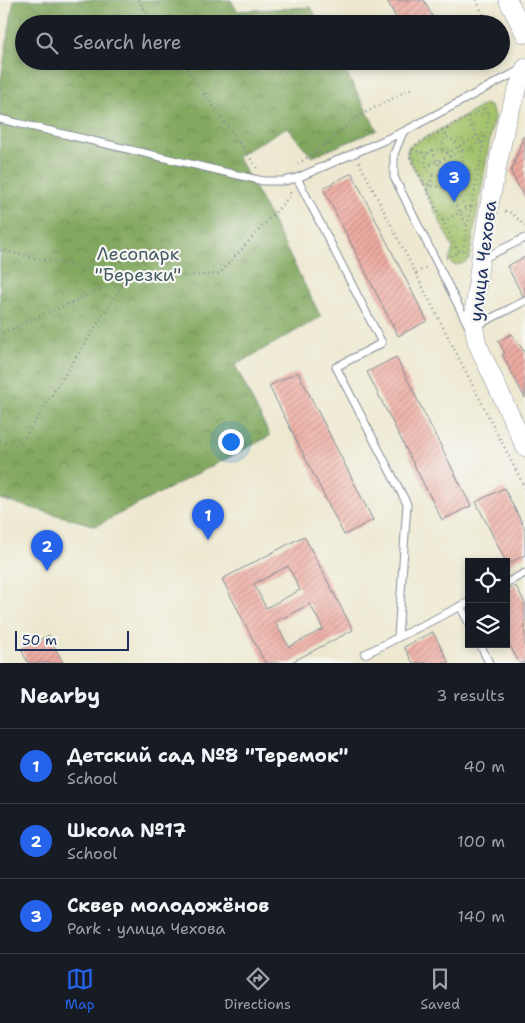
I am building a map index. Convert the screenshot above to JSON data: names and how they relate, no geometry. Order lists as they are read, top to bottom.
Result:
{
  "streets": {
    "street": ["улица Чехова"]
  },
  "parks": ["Лесопарк \"Березки\""],
  "scale_bar": "50 m",
  "page": {
    "search": "Search here",
    "pins": ["3", "1", "2"],
    "scale": "50 m",
    "heading": ["Nearby", "3 results"],
    "list": [
      {
        "mark": "1",
        "name": "Детский сад №8 \"Теремок\"",
        "note": "School",
        "value": "40 m"
      },
      {
        "mark": "2",
        "name": "Школа №17",
        "note": "School",
        "value": "100 m"
      },
      {
        "mark": "3",
        "name": "Сквер молодожёнов",
        "note": "Park · улица Чехова",
        "value": "140 m"
      }
    ],
    "nav": ["Map", "Directions", "Saved"]
  }
}
